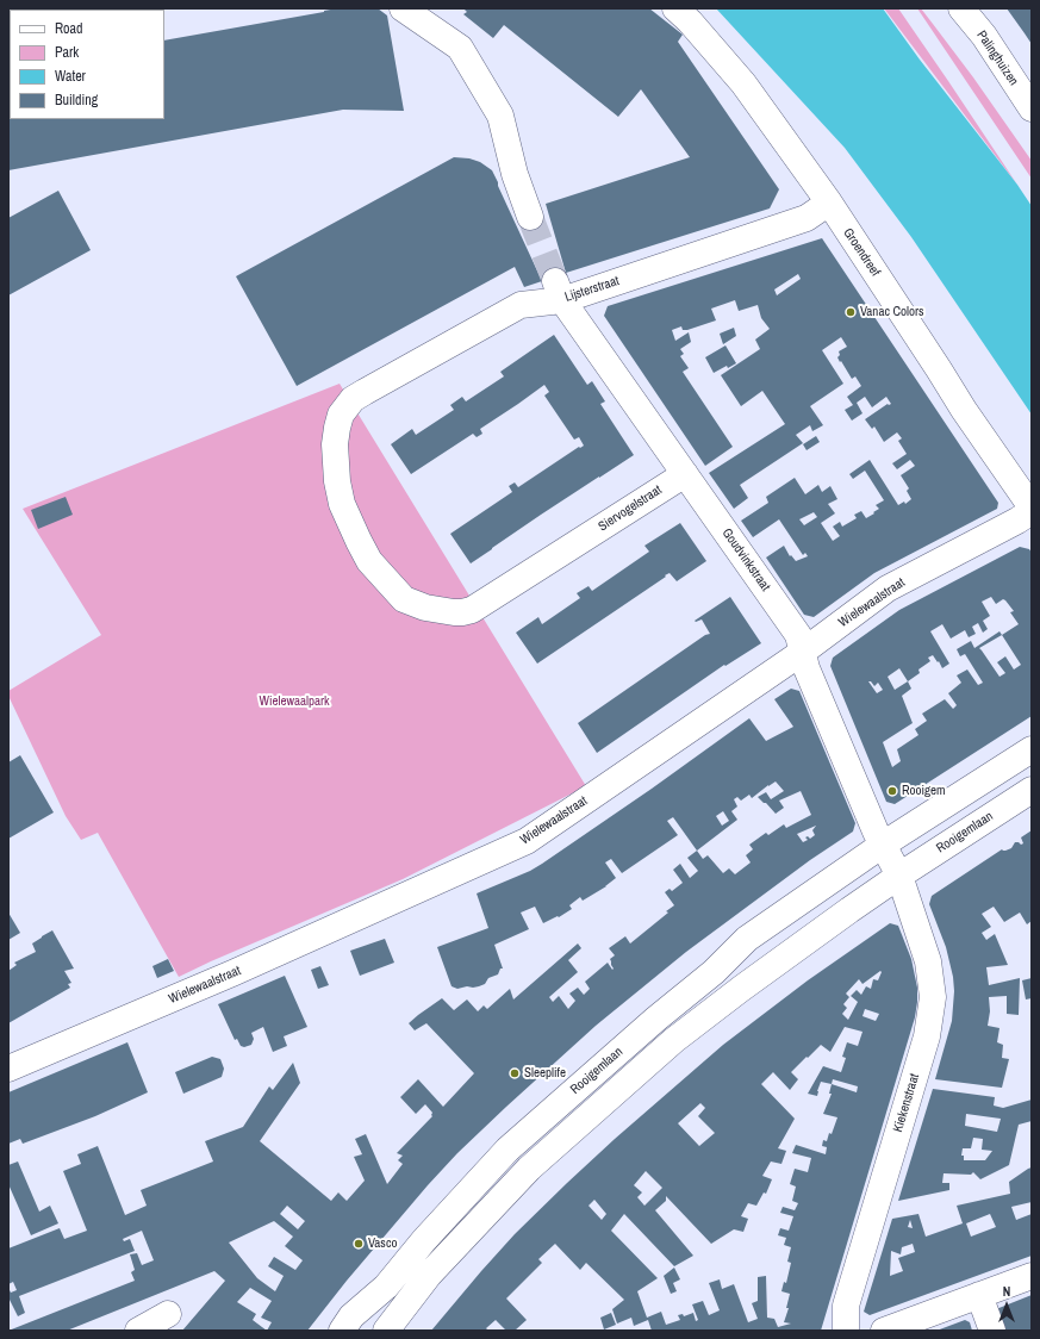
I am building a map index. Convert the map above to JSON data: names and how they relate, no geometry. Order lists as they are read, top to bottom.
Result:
{
  "streets": {
    "street": [
      "Palinghuizen",
      "Groendreef",
      "Lijsterstraat",
      "Siervogelstraat",
      "Goudvinkstraat",
      "Wielewaalstraat",
      "Rooigemlaan",
      "Kiekenstraat"
    ]
  },
  "crossings": [
    ["Groendreef", "Lijsterstraat"],
    ["Groendreef", "Wielewaalstraat"],
    ["Lijsterstraat", "Siervogelstraat"],
    ["Lijsterstraat", "Goudvinkstraat"],
    ["Siervogelstraat", "Goudvinkstraat"],
    ["Goudvinkstraat", "Wielewaalstraat"],
    ["Goudvinkstraat", "Rooigemlaan"],
    ["Rooigemlaan", "Kiekenstraat"]
  ],
  "parks": ["Wielewaalpark"],
  "places": [
    "Vanac Colors",
    "Rooigem",
    "Sleeplife",
    "Vasco"
  ],
  "legend": [
    "Road",
    "Park",
    "Water",
    "Building"
  ],
  "north": "top"
}
